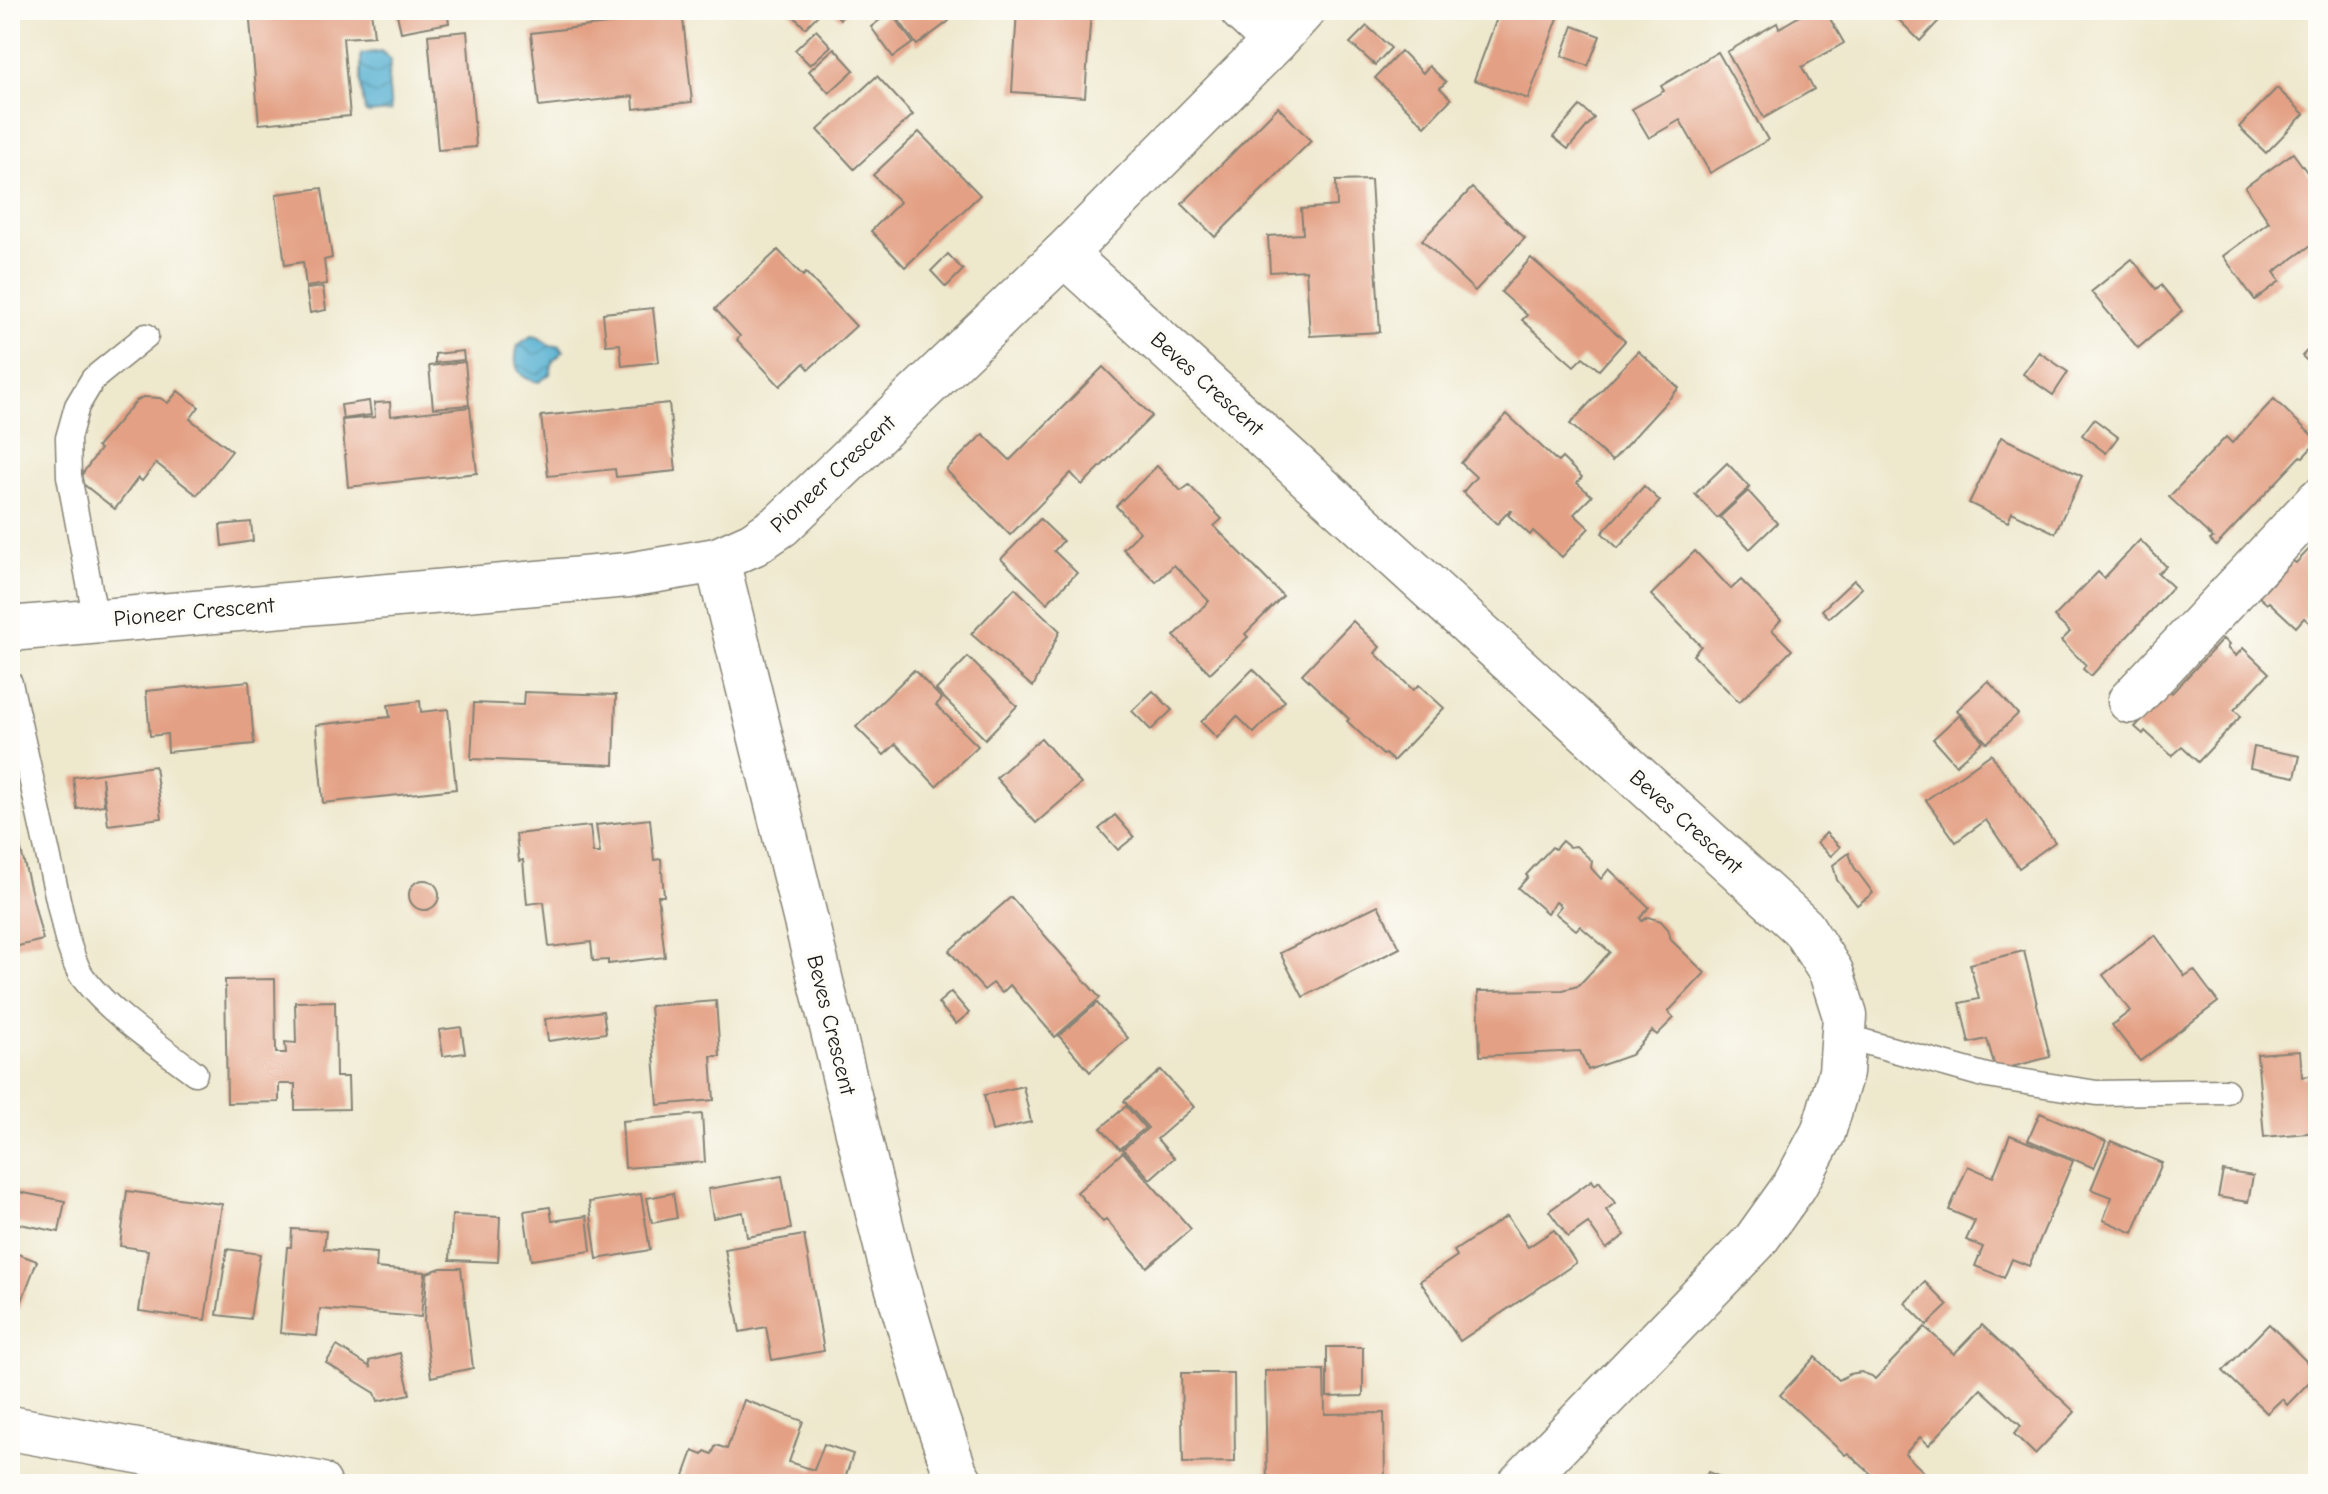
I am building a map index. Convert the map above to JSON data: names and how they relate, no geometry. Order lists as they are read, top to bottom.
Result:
{
  "streets": {
    "street": ["Beves Crescent", "Pioneer Crescent"]
  },
  "crossings": [
    ["Beves Crescent", "Pioneer Crescent"]
  ]
}
